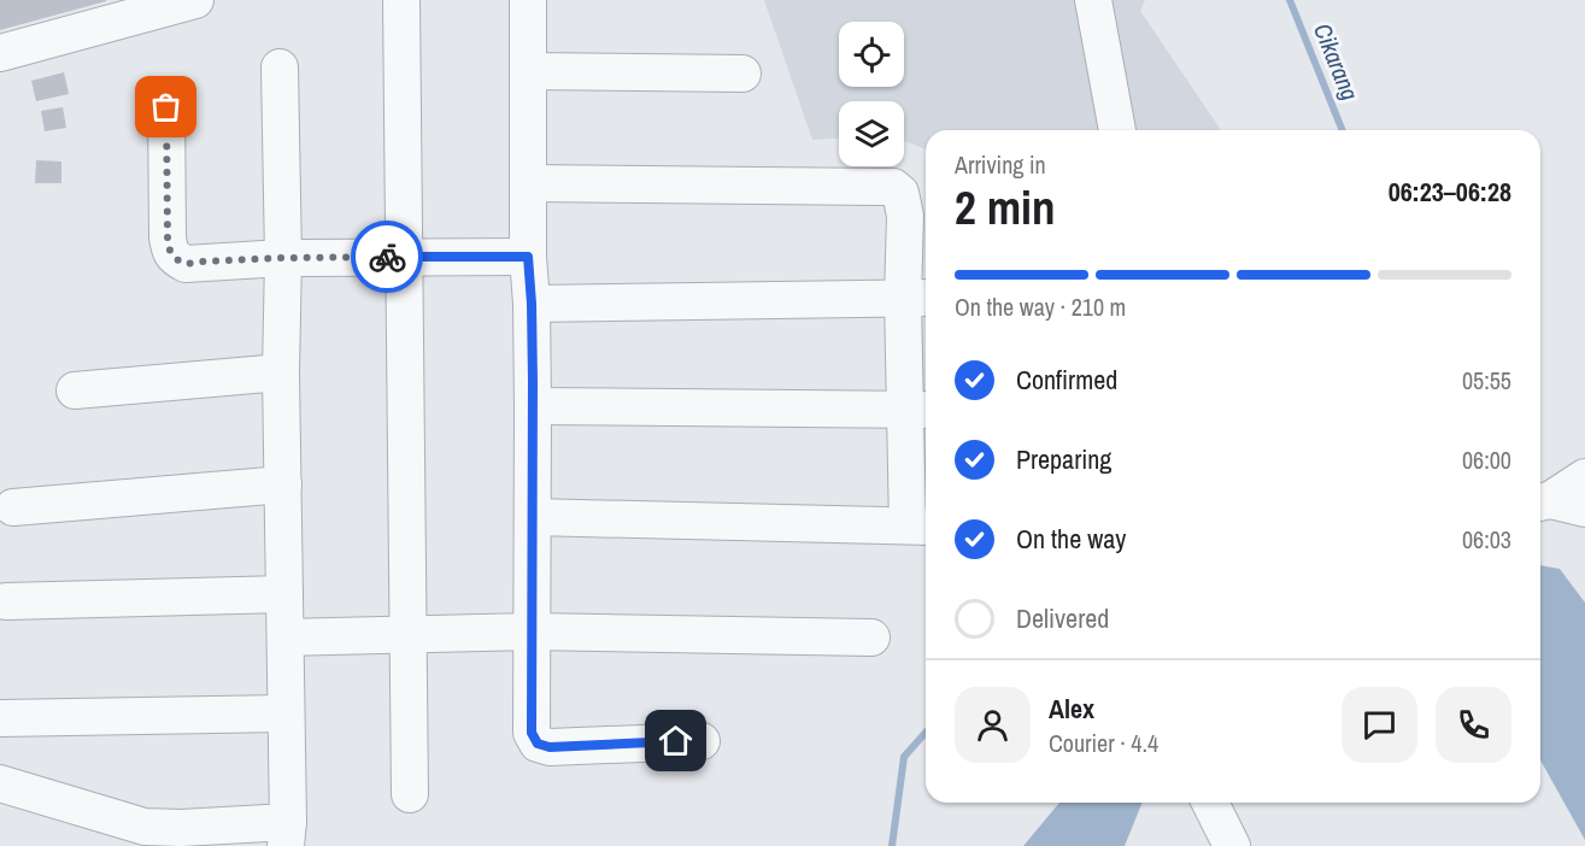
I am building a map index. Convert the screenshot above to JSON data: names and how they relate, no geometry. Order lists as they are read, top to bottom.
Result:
{
  "water": ["Cikarang"],
  "page": {
    "heading": ["2 min", "Arriving in", "06:23–06:28"],
    "panel": ["Alex", "Courier · 4.4"],
    "bar": "On the way · 210 m",
    "list": [
      ["Confirmed", "05:55"],
      ["Preparing", "06:00"],
      ["On the way", "06:03"],
      "Delivered"
    ]
  }
}
